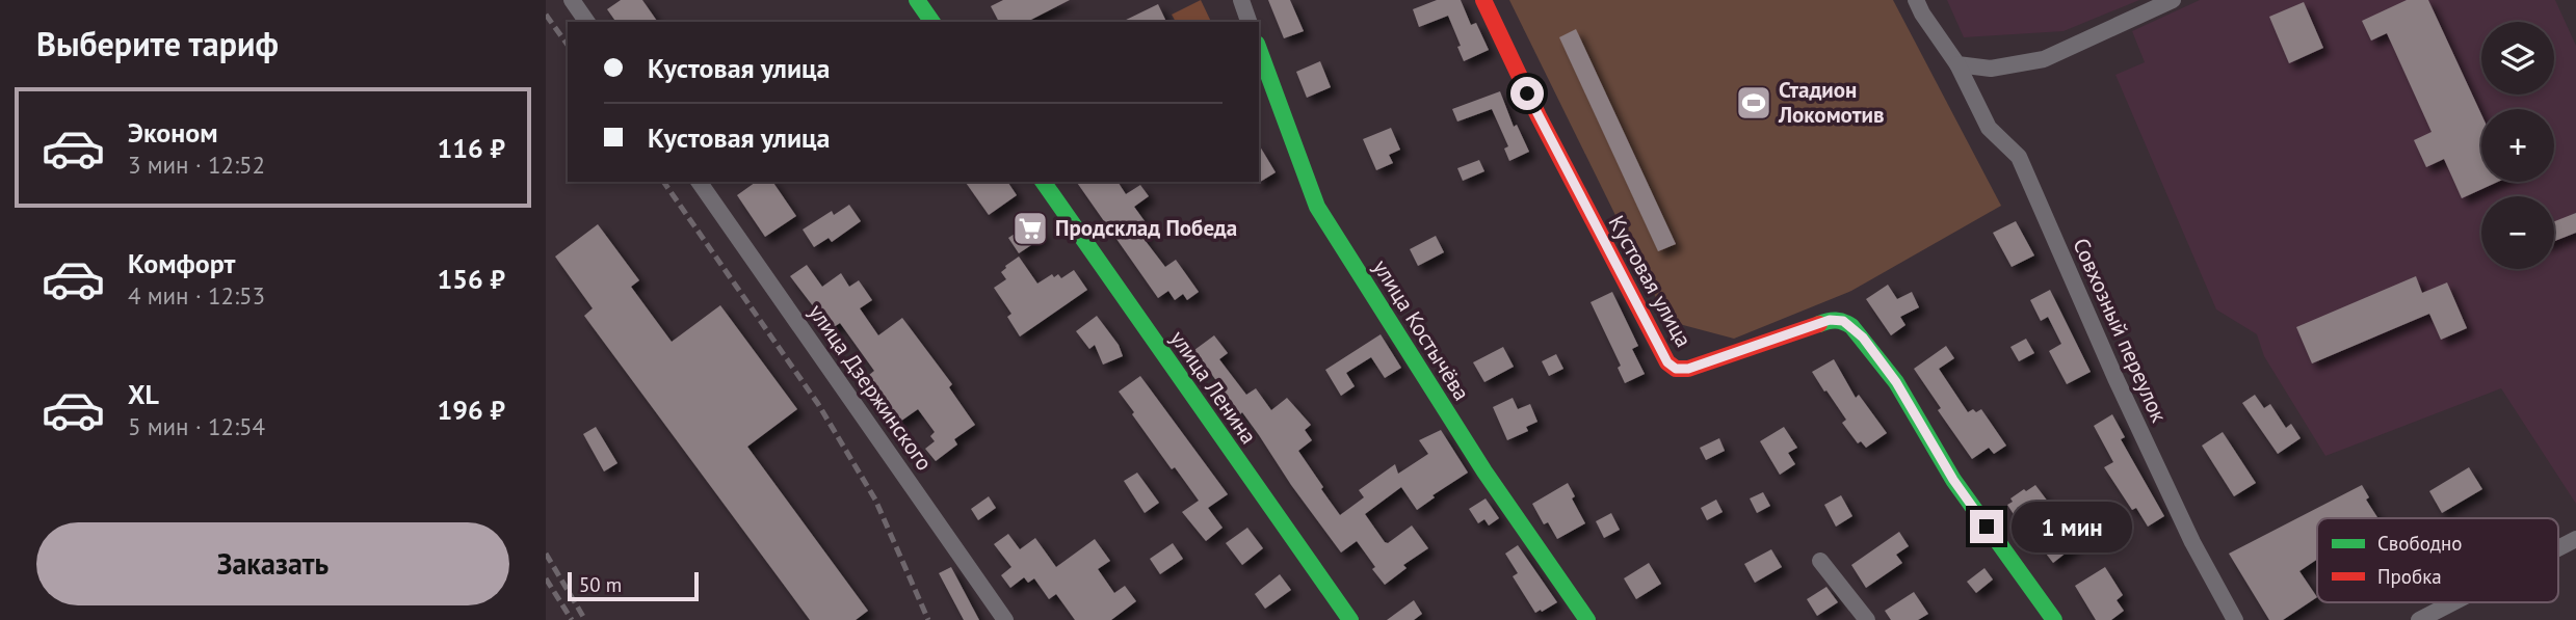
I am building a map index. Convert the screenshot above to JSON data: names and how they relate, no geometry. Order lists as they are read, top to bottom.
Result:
{
  "streets": {
    "street": [
      "Кустовая улица",
      "улица Костычёва",
      "Совхозный переулок",
      "улица Дзержинского",
      "улица Ленина"
    ]
  },
  "places": {
    "sports": ["Стадион Локомотив"],
    "supermarket": ["Продсклад Победа"]
  },
  "legend": ["Свободно", "Пробка"],
  "scale_bar": "50 m",
  "page": {
    "heading": "Выберите тариф",
    "map_buttons": ["+", "−"],
    "banner": ["Кустовая улица", "Кустовая улица"],
    "list": [
      {
        "name": "Эконом",
        "note": "3 мин · 12:52",
        "value": "116 ₽"
      },
      {
        "name": "Комфорт",
        "note": "4 мин · 12:53",
        "value": "156 ₽"
      },
      {
        "name": "XL",
        "note": "5 мин · 12:54",
        "value": "196 ₽"
      }
    ],
    "bubble": "1 мин",
    "buttons": "Заказать",
    "scale": "50 m"
  }
}
